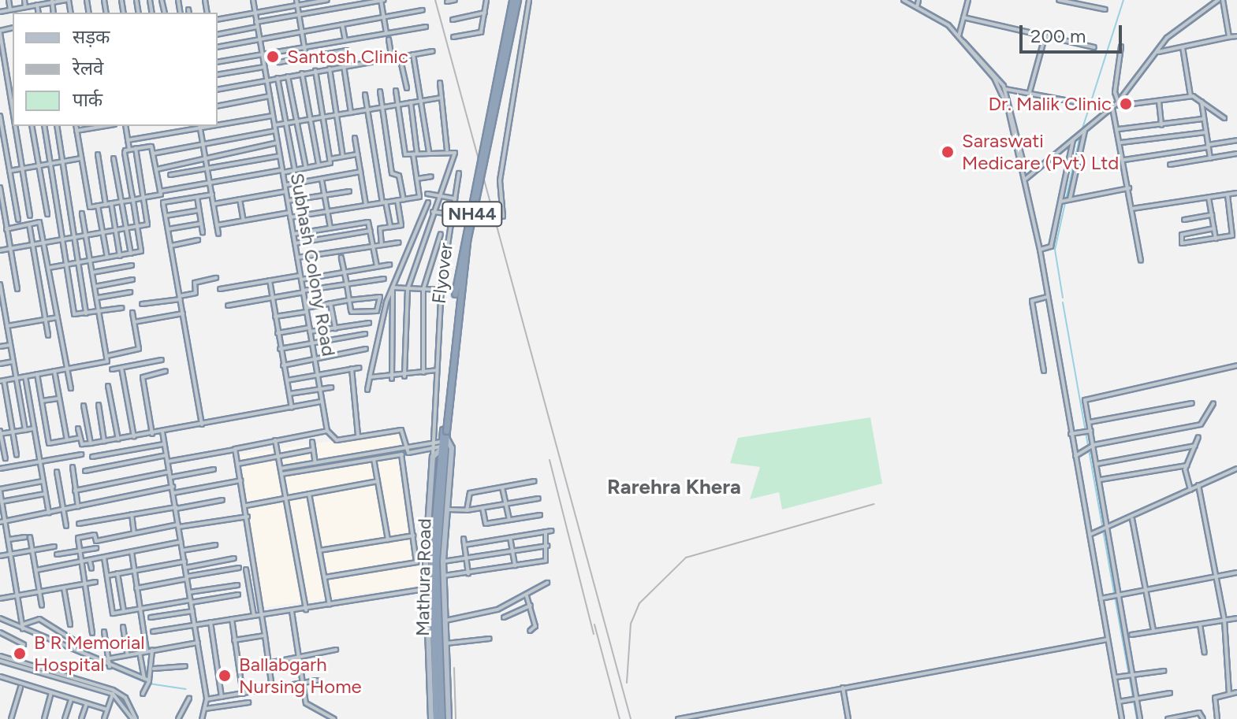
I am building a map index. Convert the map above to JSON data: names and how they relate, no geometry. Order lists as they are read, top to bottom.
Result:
{
  "streets": {
    "highway": ["NH44", "Flyover", "Mathura Road"],
    "street": ["Subhash Colony Road"]
  },
  "crossings": [
    ["Flyover", "Mathura Road"]
  ],
  "districts": ["Rarehra Khera"],
  "places": [
    "Santosh Clinic",
    "Dr. Malik Clinic",
    "Saraswati Medicare (Pvt) Ltd",
    "B R Memorial Hospital",
    "Ballabgarh Nursing Home"
  ],
  "legend": ["सड़क", "रेलवे", "पार्क"],
  "scale_bar": "200 m"
}
